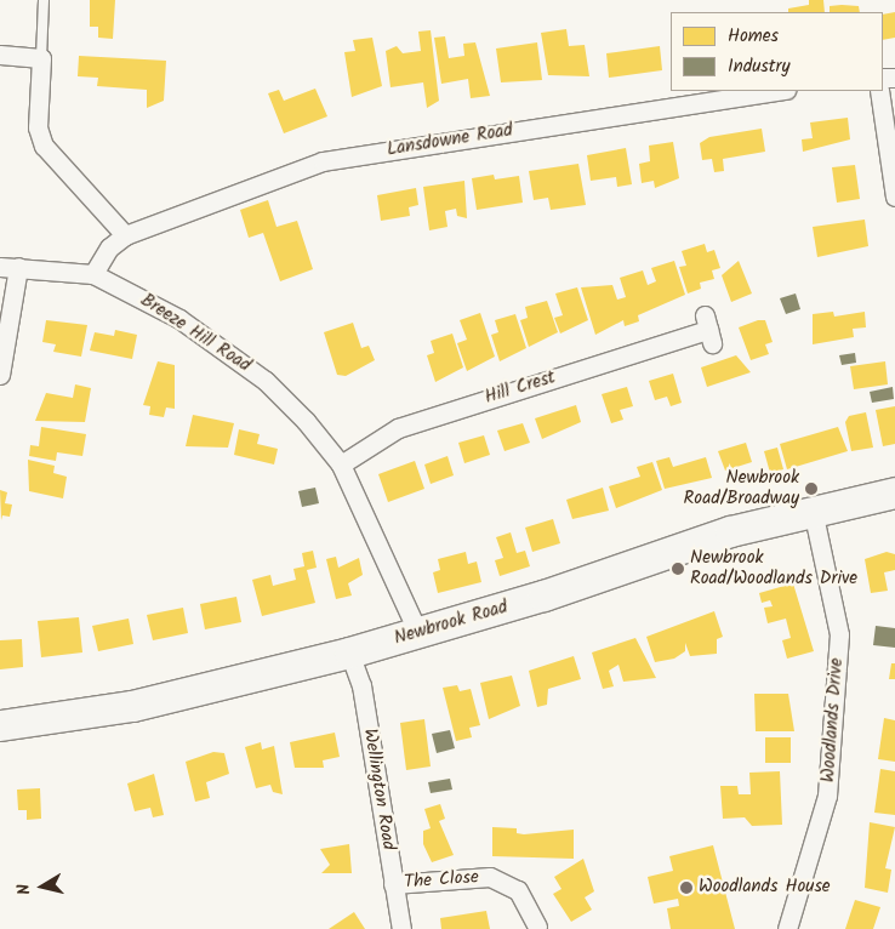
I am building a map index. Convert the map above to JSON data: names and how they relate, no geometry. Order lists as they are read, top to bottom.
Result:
{
  "streets": {
    "highway": ["Newbrook Road"],
    "street": [
      "Lansdowne Road",
      "Breeze Hill Road",
      "Hill Crest",
      "Woodlands Drive",
      "Wellington Road",
      "The Close"
    ]
  },
  "crossings": [
    ["Breeze Hill Road", "Hill Crest"],
    ["Breeze Hill Road", "Newbrook Road"],
    ["Newbrook Road", "Woodlands Drive"],
    ["Newbrook Road", "Wellington Road"],
    ["Wellington Road", "The Close"]
  ],
  "places": ["Newbrook Road/Broadway", "Newbrook Road/Woodlands Drive", "Woodlands House"],
  "legend": ["Homes", "Industry"],
  "north": "left"
}
